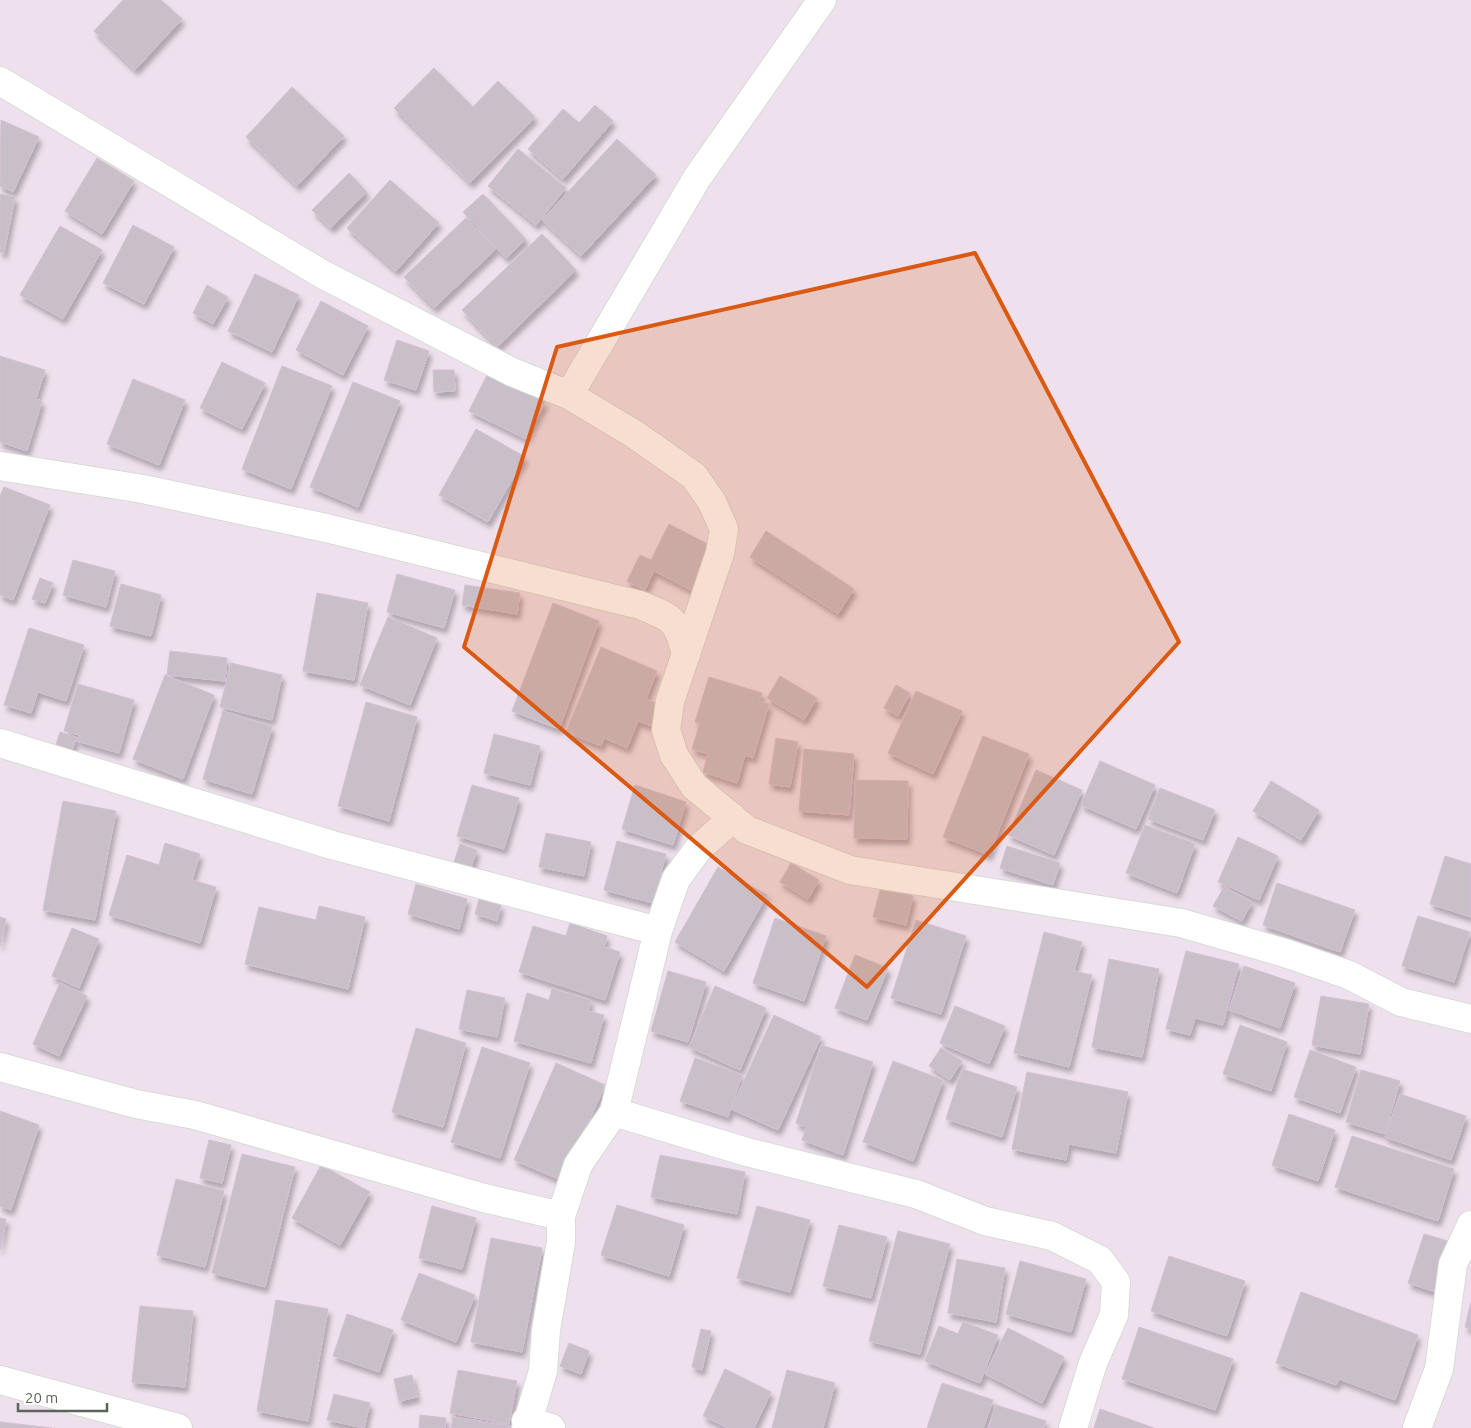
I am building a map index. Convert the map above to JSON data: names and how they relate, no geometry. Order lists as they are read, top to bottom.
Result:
{
  "scale_bar": "20 m"
}
